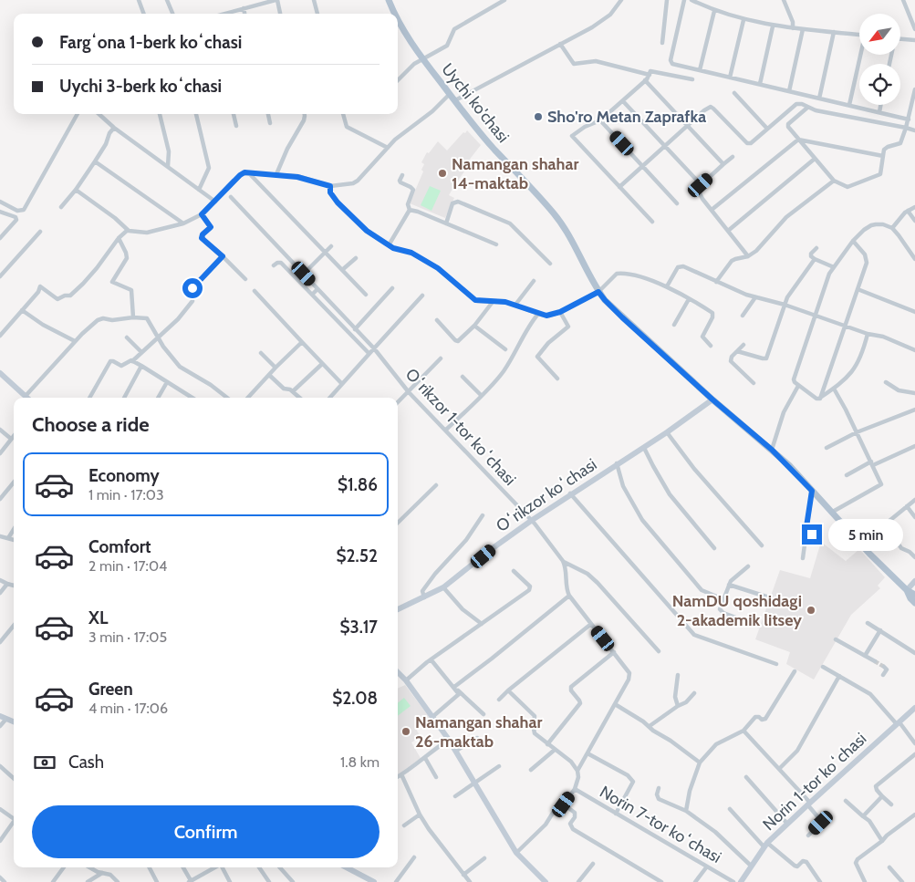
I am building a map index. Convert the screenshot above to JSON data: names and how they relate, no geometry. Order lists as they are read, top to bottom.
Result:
{
  "streets": {
    "main road": ["Uychi ko'chasi"],
    "street": [
      "Oʻrikzor 1-tor koʻchasi",
      "Oʻrikzor koʻchasi",
      "Norin 1-tor koʻchasi",
      "Norin 7-tor koʻchasi"
    ]
  },
  "crossings": [
    ["Uychi ko'chasi", "Oʻrikzor koʻchasi"],
    ["Oʻrikzor 1-tor koʻchasi", "Oʻrikzor koʻchasi"]
  ],
  "places": [
    "Sho'ro Metan Zaprafka",
    "Namangan shahar 14-maktab",
    "NamDU qoshidagi 2-akademik litsey",
    "Namangan shahar 26-maktab"
  ],
  "north": "bottom left",
  "page": {
    "banner": ["Fargʻona 1-berk koʻchasi", "Uychi 3-berk koʻchasi"],
    "heading": "Choose a ride",
    "list": [
      {
        "name": "Economy",
        "note": "1 min · 17:03",
        "value": "$1.86"
      },
      {
        "name": "Comfort",
        "note": "2 min · 17:04",
        "value": "$2.52"
      },
      {
        "name": "XL",
        "note": "3 min · 17:05",
        "value": "$3.17"
      },
      {
        "name": "Green",
        "note": "4 min · 17:06",
        "value": "$2.08"
      }
    ],
    "bubble": "5 min",
    "pay": ["Cash", "1.8 km"],
    "buttons": "Confirm"
  }
}
